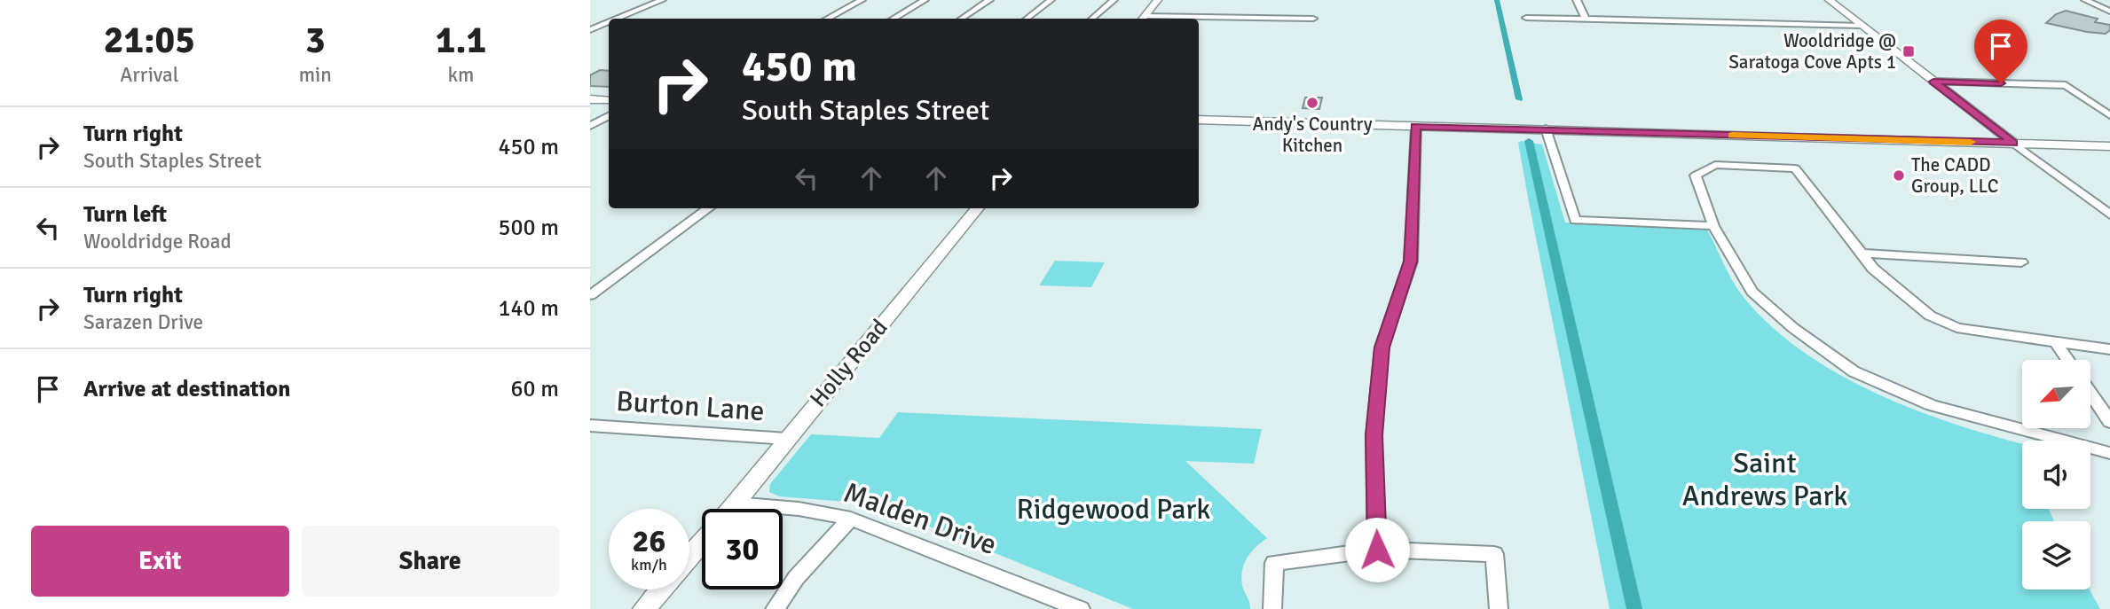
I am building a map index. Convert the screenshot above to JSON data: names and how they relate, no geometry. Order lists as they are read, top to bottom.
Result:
{
  "streets": {
    "main road": ["Holly Road"],
    "street": ["Burton Lane", "Malden Drive"]
  },
  "crossings": [
    ["Holly Road", "Burton Lane"],
    ["Holly Road", "Malden Drive"]
  ],
  "parks": ["Saint Andrews Park", "Ridgewood Park"],
  "places": {
    "transit": ["Wooldridge @ Saratoga Cove Apts 1"],
    "other": ["Andy's Country Kitchen", "The CADD Group, LLC"]
  },
  "north": "bottom left",
  "page": {
    "eta": [
      "21:05",
      "Arrival",
      "3",
      "min",
      "1.1",
      "km"
    ],
    "turn": ["450 m", "South Staples Street"],
    "list": [
      {
        "name": "Turn right",
        "note": "South Staples Street",
        "value": "450 m"
      },
      {
        "name": "Turn left",
        "note": "Wooldridge Road",
        "value": "500 m"
      },
      {
        "name": "Turn right",
        "note": "Sarazen Drive",
        "value": "140 m"
      },
      {
        "name": "Arrive at destination",
        "value": "60 m"
      }
    ],
    "speed": "26 km/h",
    "limit": "30",
    "buttons": ["Exit", "Share"]
  }
}
